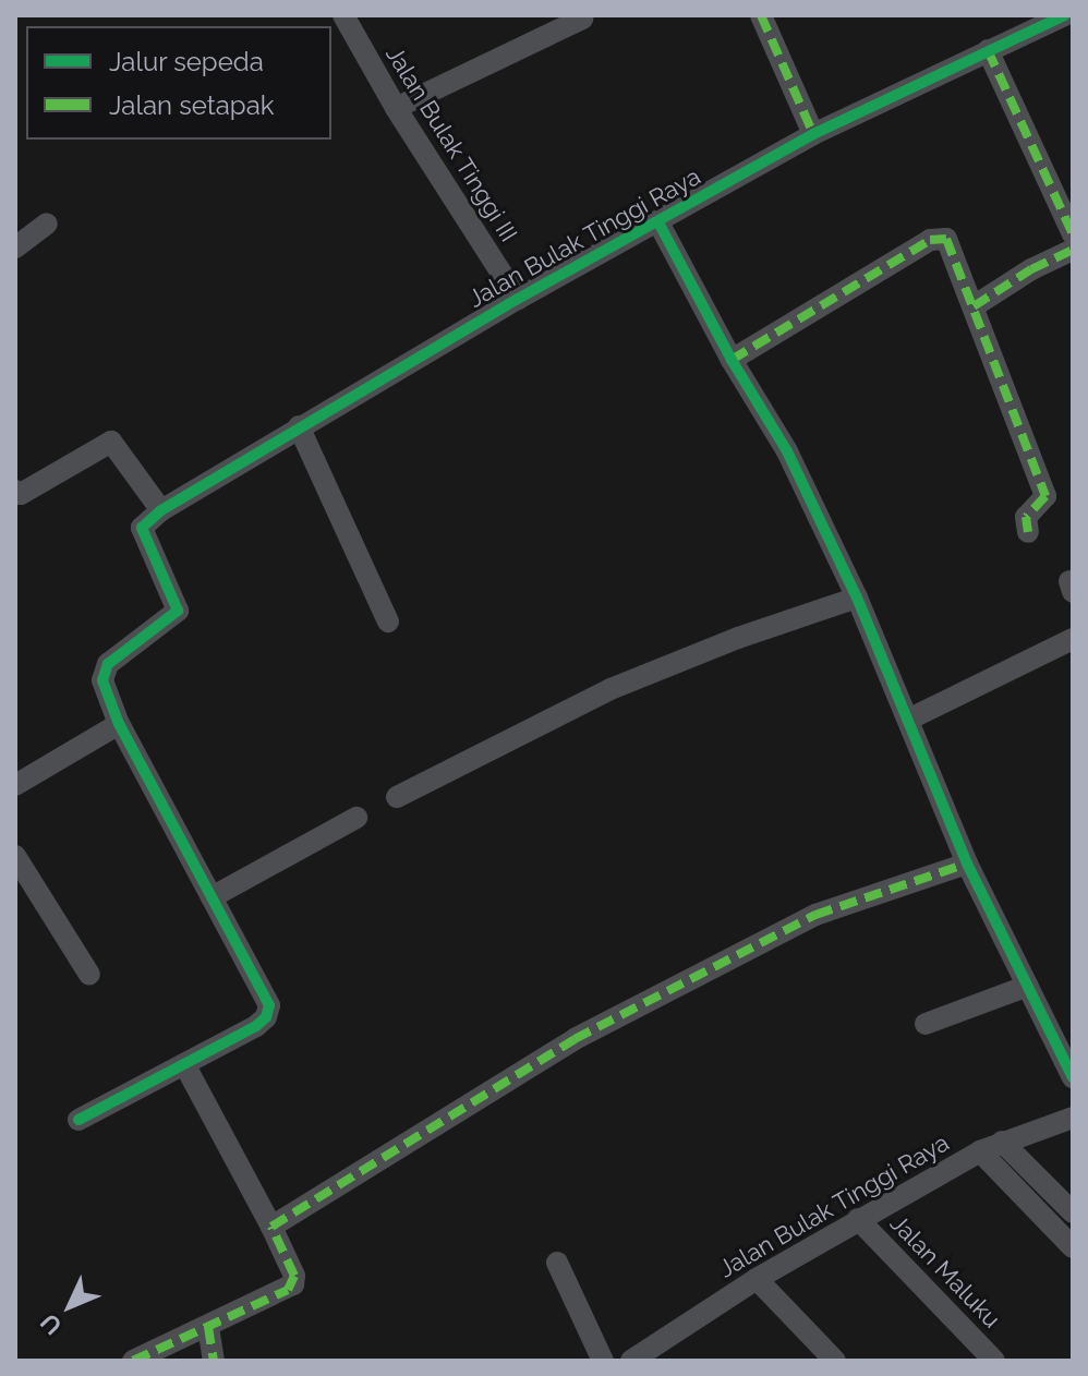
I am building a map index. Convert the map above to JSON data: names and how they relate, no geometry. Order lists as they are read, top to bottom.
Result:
{
  "streets": {
    "street": ["Jalan Bulak Tinggi III", "Jalan Bulak Tinggi Raya", "Jalan Maluku"]
  },
  "crossings": [
    ["Jalan Bulak Tinggi III", "Jalan Bulak Tinggi Raya"],
    ["Jalan Bulak Tinggi Raya", "Jalan Maluku"]
  ],
  "legend": ["Jalur sepeda", "Jalan setapak"],
  "north": "bottom left"
}
